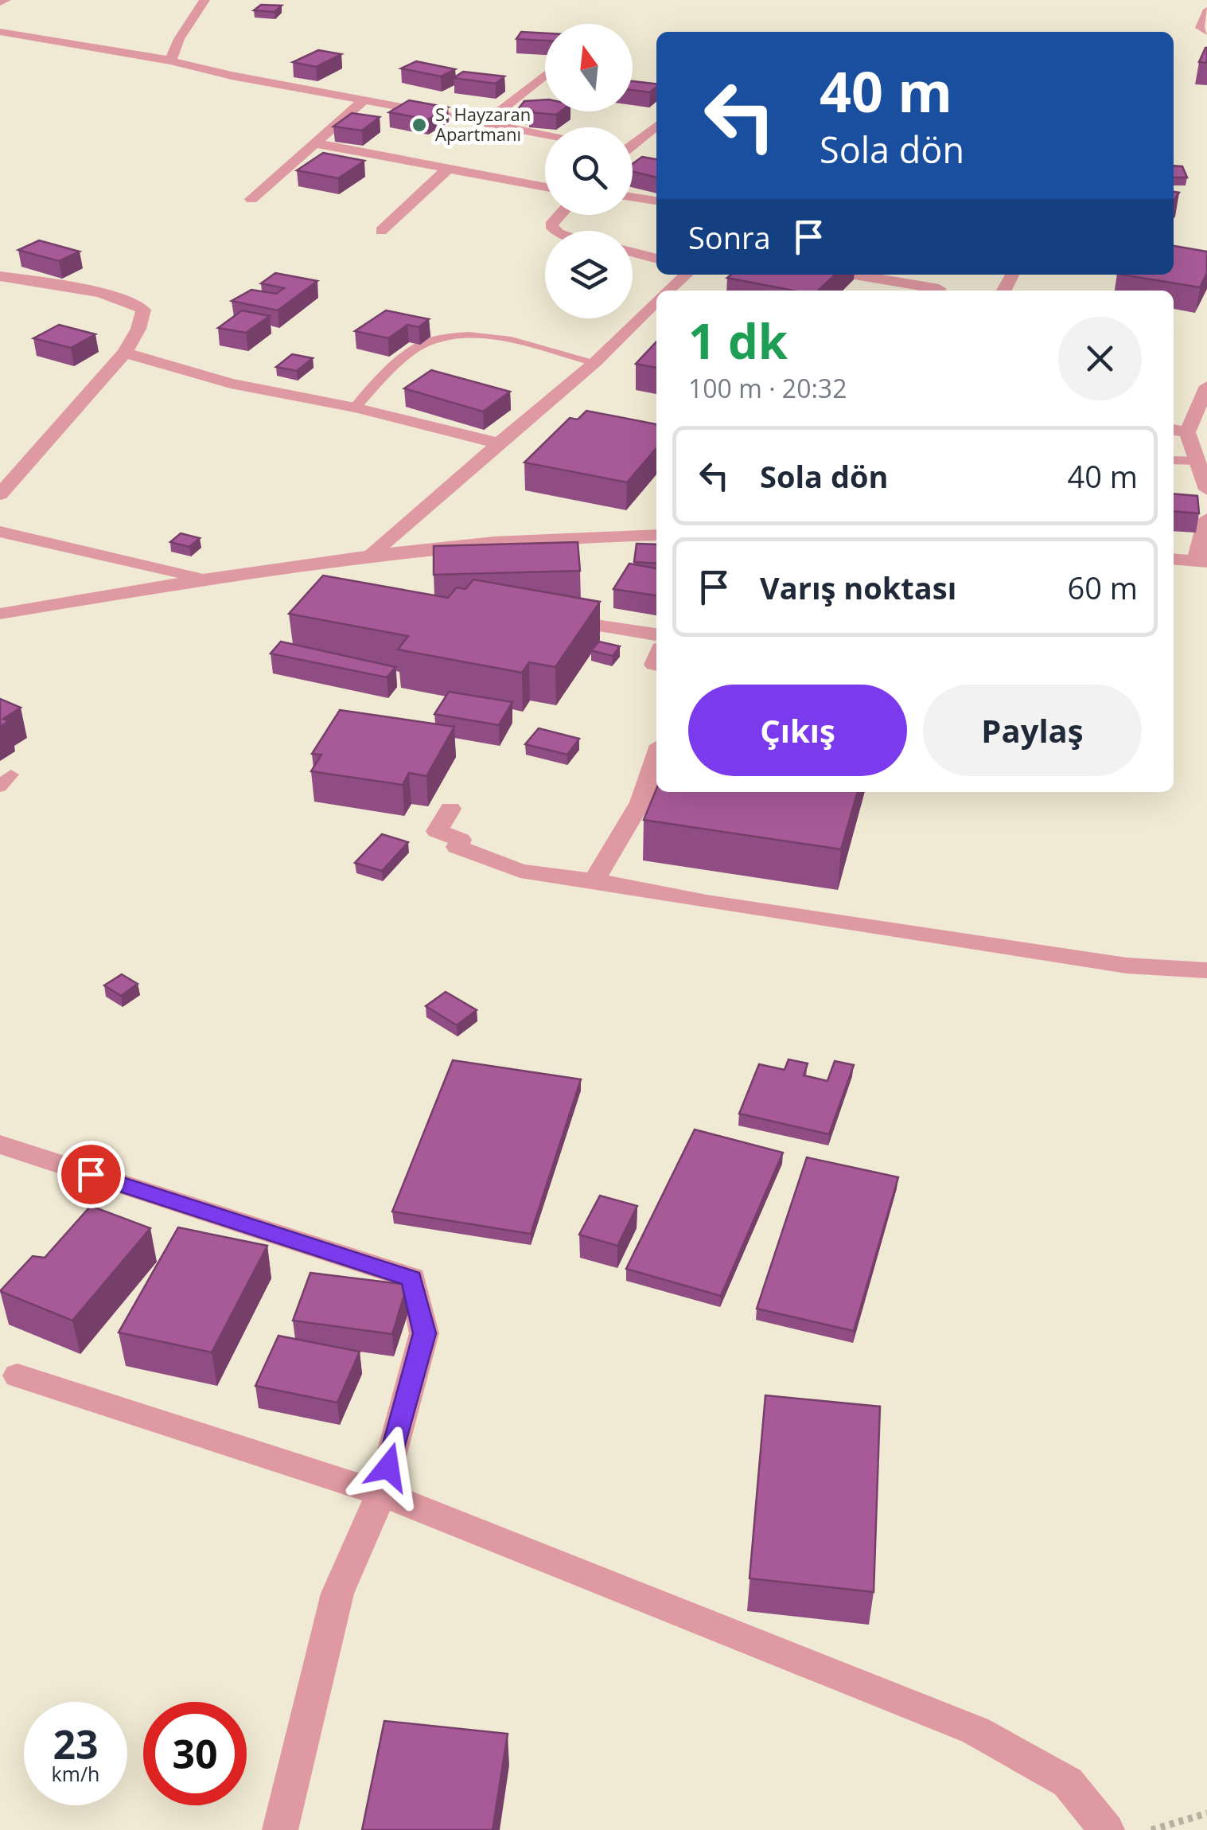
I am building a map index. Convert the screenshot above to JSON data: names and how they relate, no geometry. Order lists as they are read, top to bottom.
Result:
{
  "places": ["S. Hayzaran Apartmanı"],
  "north": "top",
  "page": {
    "turn": ["40 m", "Sola dön"],
    "then": "Sonra",
    "heading": ["1 dk", "100 m · 20:32"],
    "list": [
      {
        "name": "Sola dön",
        "value": "40 m"
      },
      {
        "name": "Varış noktası",
        "value": "60 m"
      }
    ],
    "buttons": ["Çıkış", "Paylaş"],
    "speed": "23 km/h",
    "limit": "30"
  }
}
